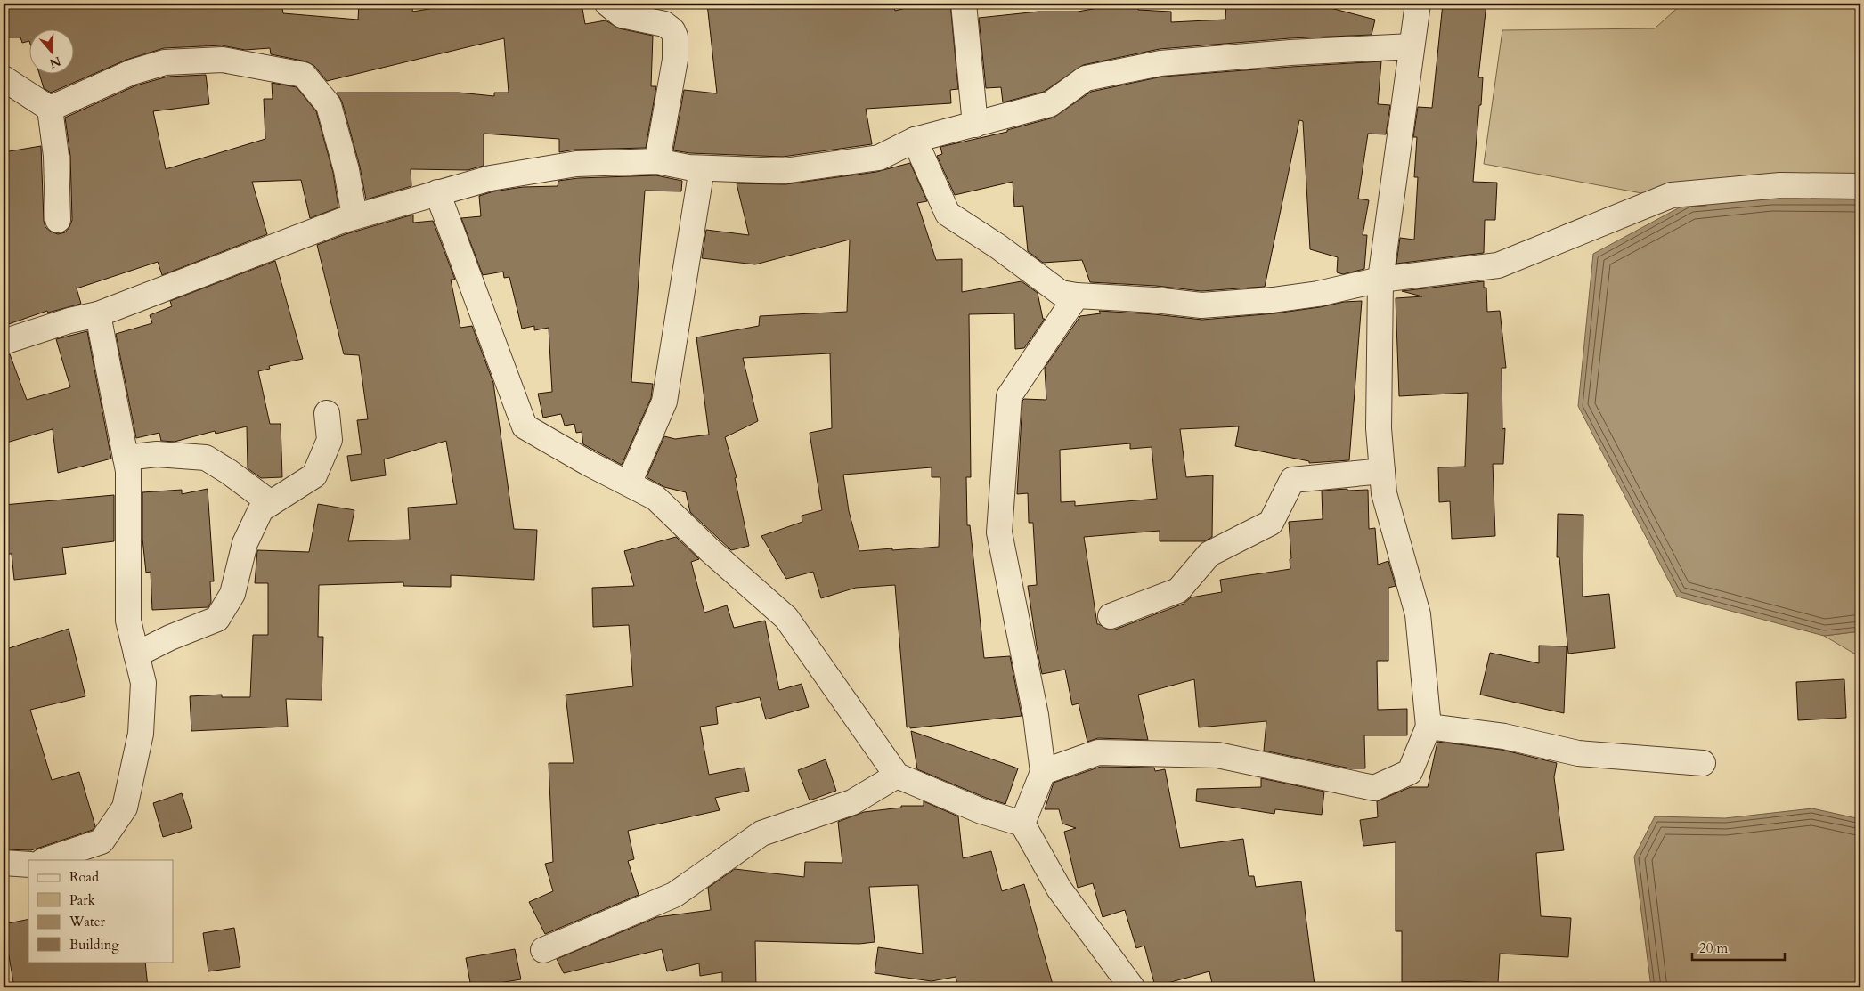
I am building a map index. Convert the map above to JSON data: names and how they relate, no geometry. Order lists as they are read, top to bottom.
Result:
{
  "legend": [
    "Road",
    "Park",
    "Water",
    "Building"
  ],
  "scale_bar": "20 m",
  "north": "bottom"
}
